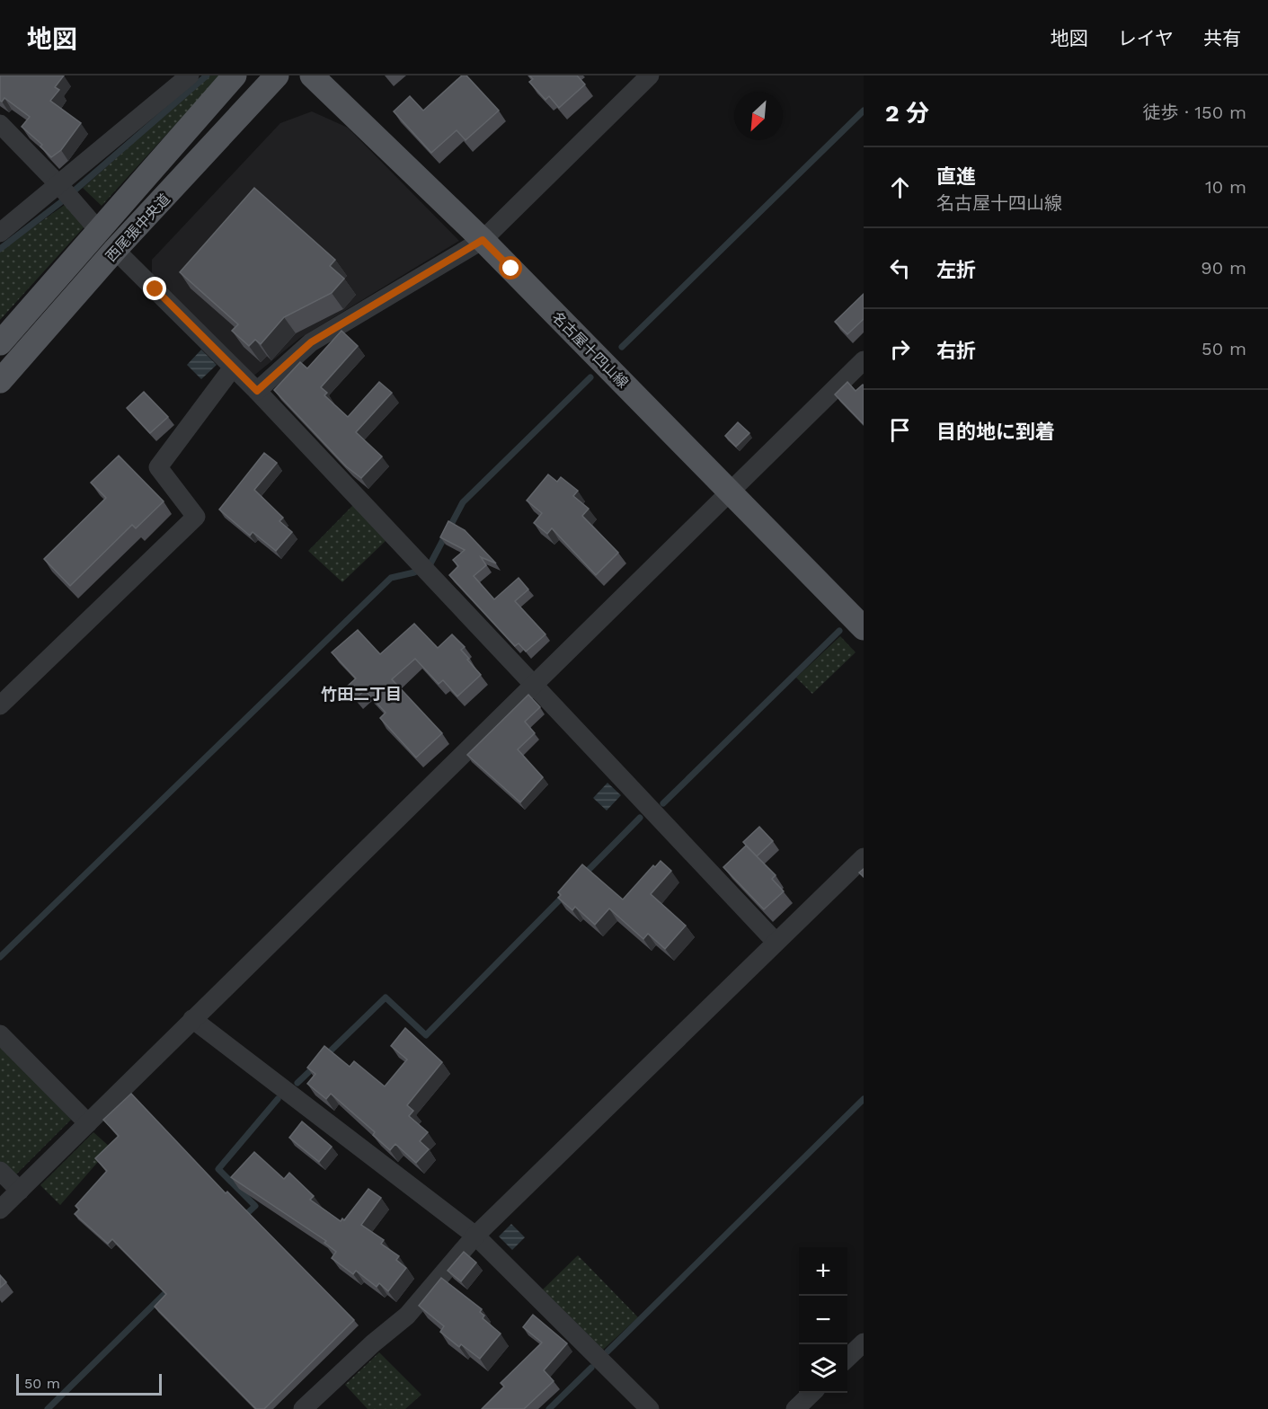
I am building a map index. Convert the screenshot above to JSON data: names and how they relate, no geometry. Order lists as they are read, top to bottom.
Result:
{
  "streets": {
    "main road": ["西尾張中央道", "名古屋十四山線"]
  },
  "districts": ["竹田二丁目"],
  "scale_bar": "50 m",
  "north": "bottom left",
  "page": {
    "header": "地図",
    "nav": ["地図", "レイヤ", "共有"],
    "heading": ["2 分", "徒歩 · 150 m"],
    "list": [
      ["直進", "名古屋十四山線", "10 m"],
      ["左折", "90 m"],
      ["右折", "50 m"],
      "目的地に到着"
    ],
    "map_buttons": ["+", "−"],
    "scale": "50 m"
  }
}
